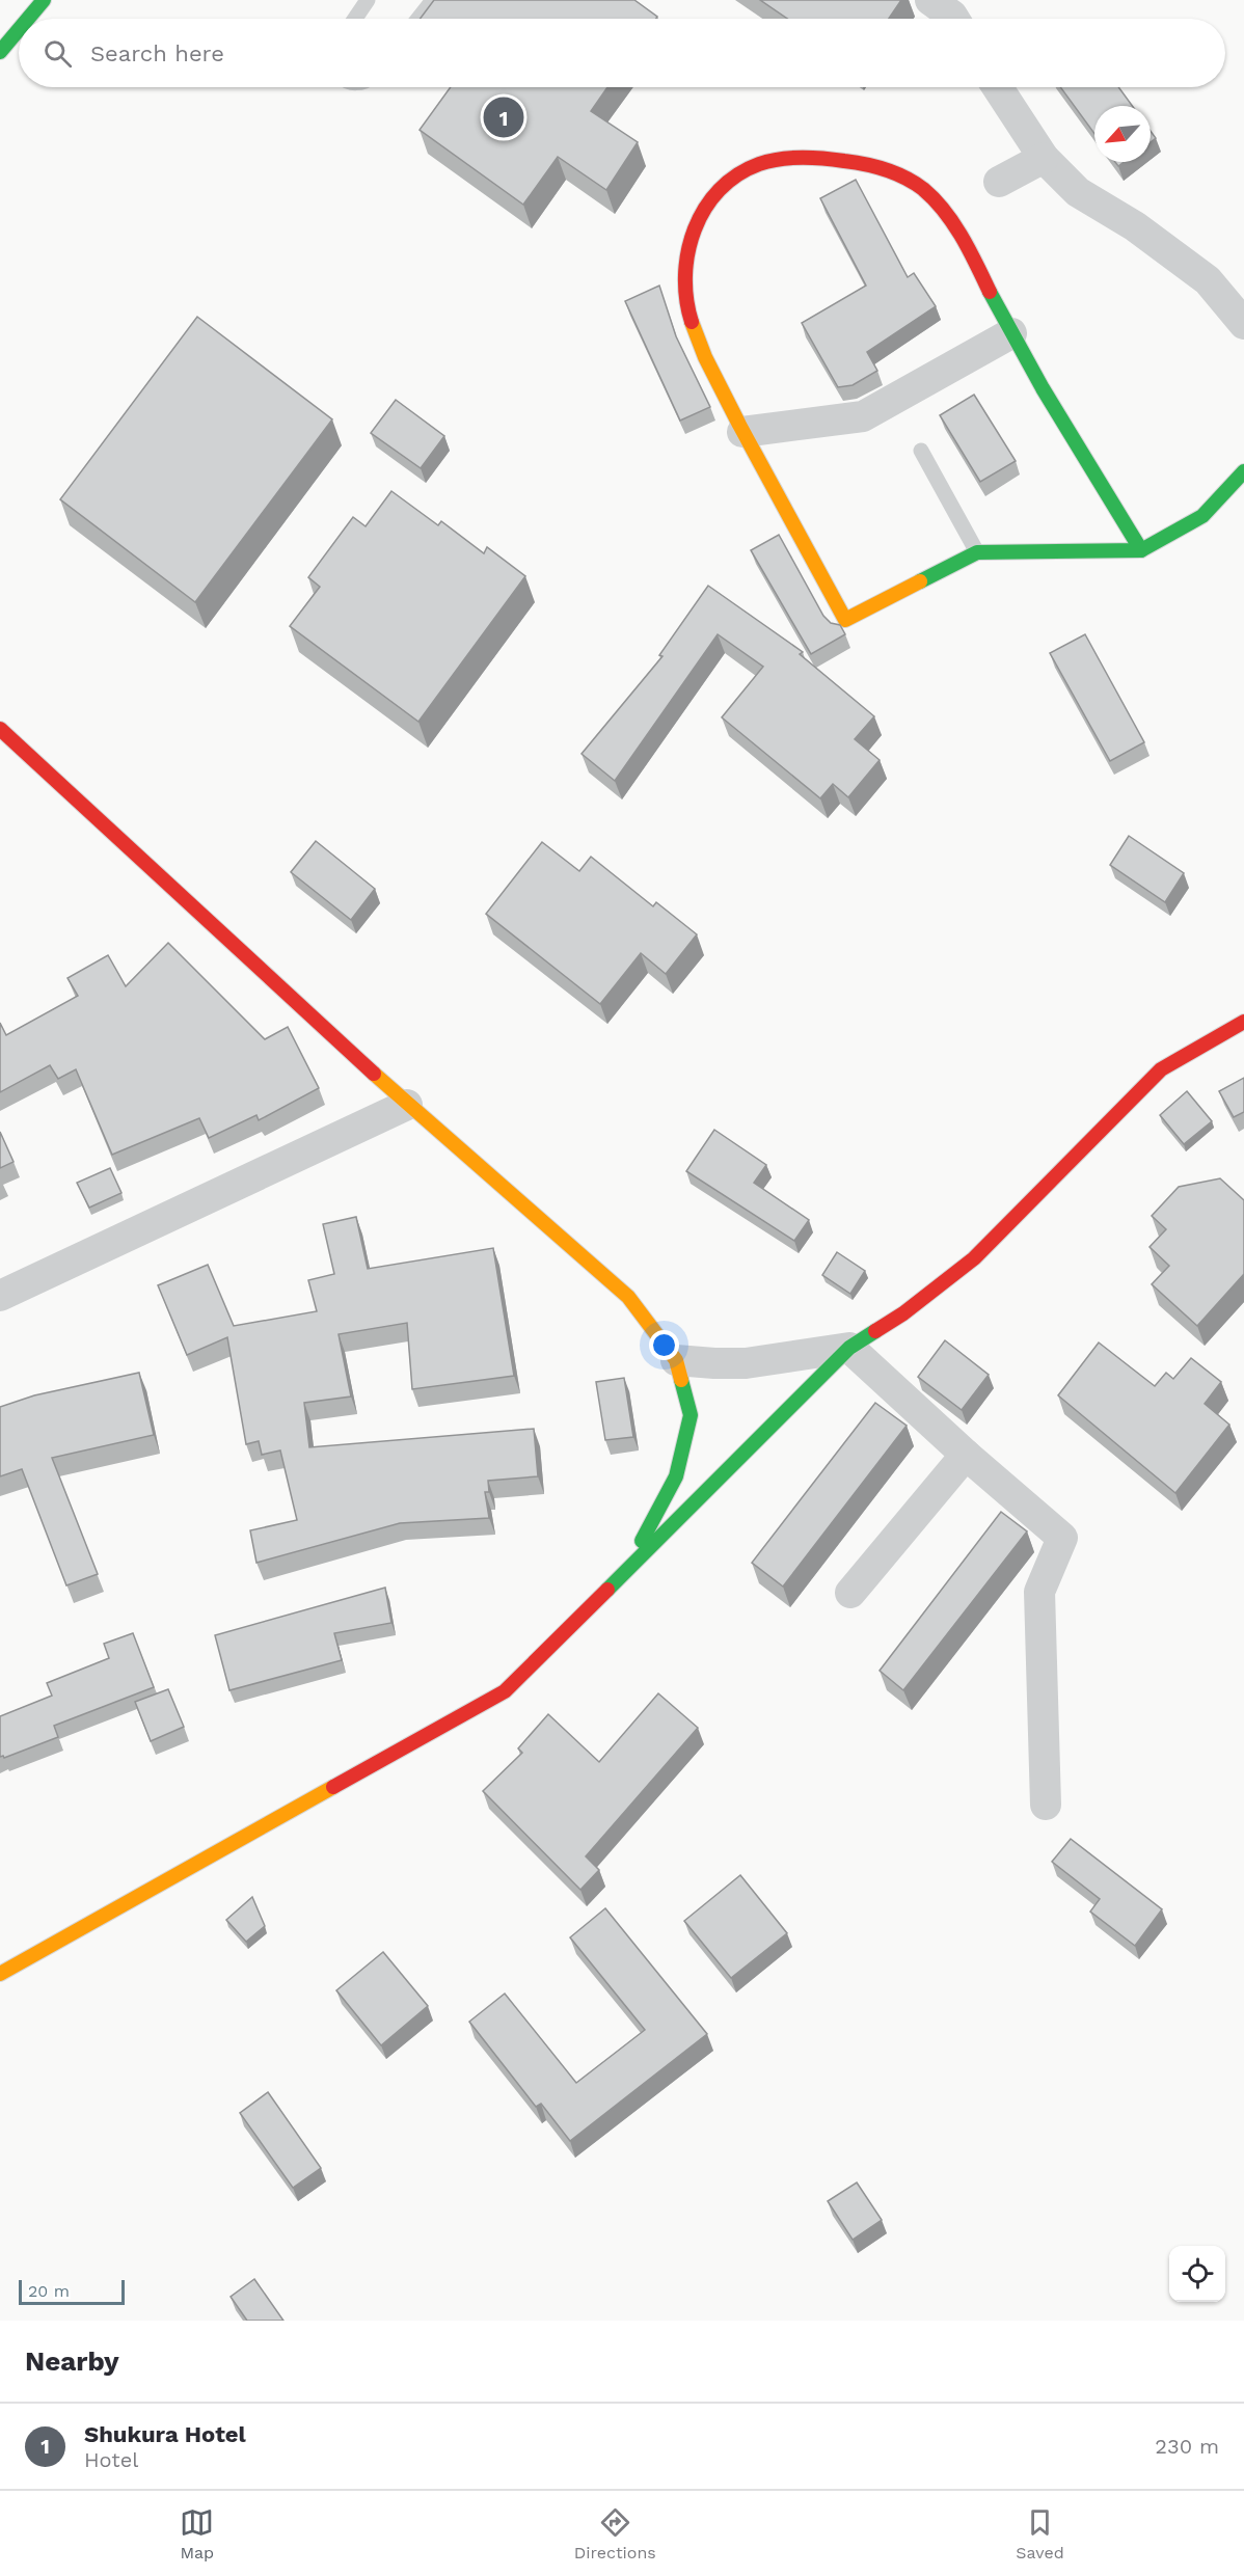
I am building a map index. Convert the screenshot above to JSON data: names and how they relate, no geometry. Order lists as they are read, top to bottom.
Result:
{
  "scale_bar": "20 m",
  "north": "bottom left",
  "page": {
    "search": "Search here",
    "pins": "1",
    "scale": "20 m",
    "heading": "Nearby",
    "list": [
      {
        "mark": "1",
        "name": "Shukura Hotel",
        "note": "Hotel",
        "value": "230 m"
      }
    ],
    "nav": ["Map", "Directions", "Saved"]
  }
}
